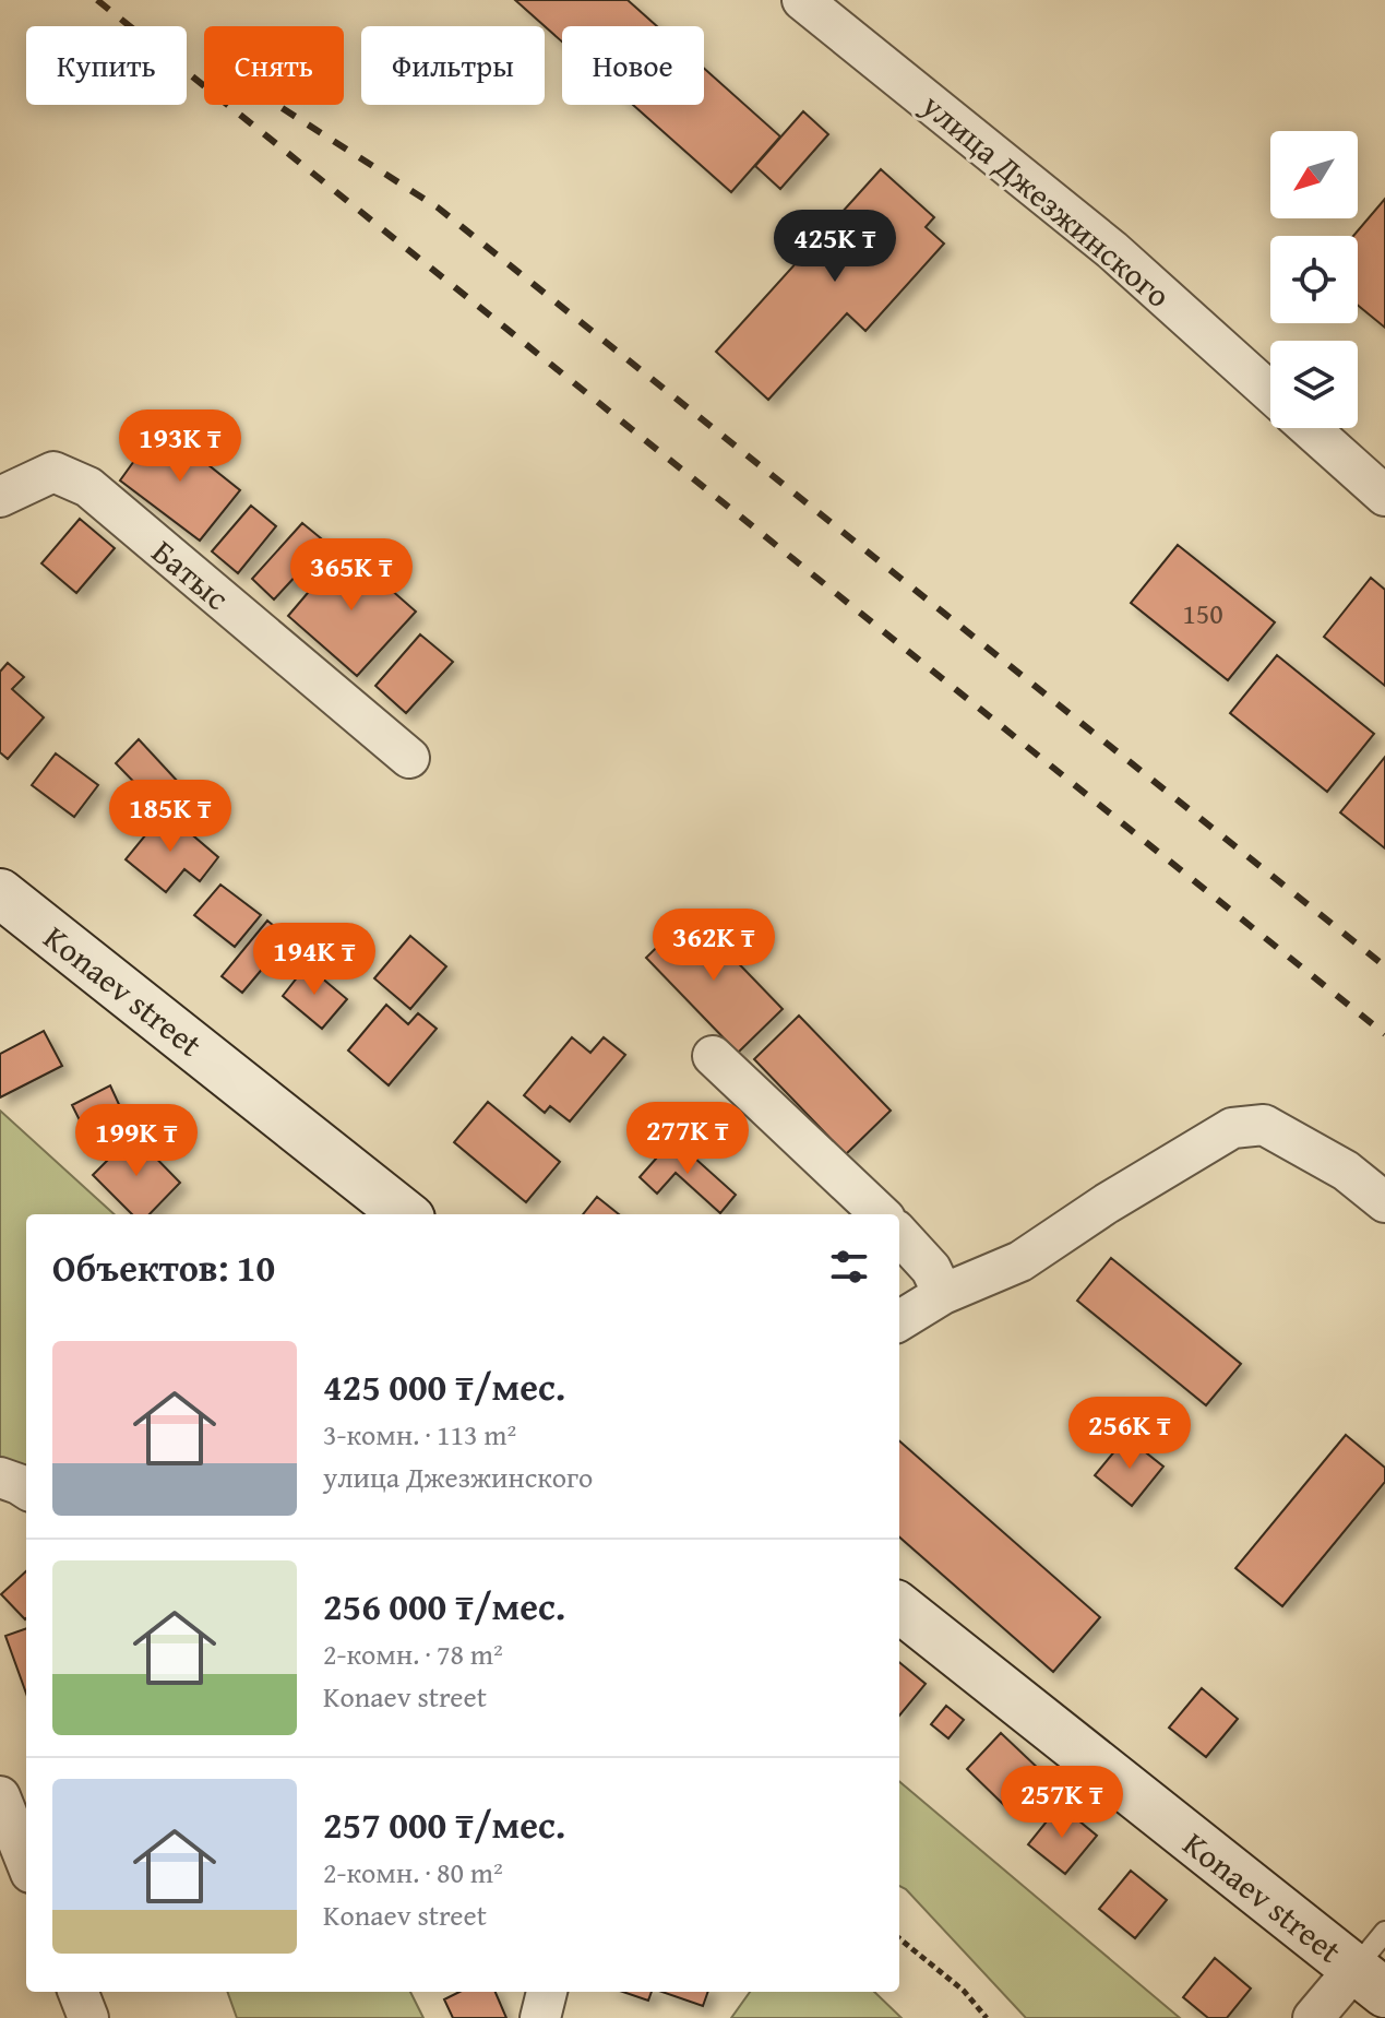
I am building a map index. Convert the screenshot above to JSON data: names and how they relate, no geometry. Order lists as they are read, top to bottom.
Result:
{
  "streets": {
    "main road": ["Konaev street"],
    "street": ["улица Джезжинского", "Батыс"]
  },
  "house_numbers": ["150"],
  "north": "bottom left",
  "page": {
    "chip": [
      "Купить",
      "Снять",
      "Фильтры",
      "Новое"
    ],
    "price": [
      "425K ₸",
      "193K ₸",
      "365K ₸",
      "185K ₸",
      "362K ₸",
      "194K ₸",
      "277K ₸",
      "199K ₸",
      "256K ₸",
      "257K ₸"
    ],
    "heading": "Объектов: 10",
    "list": [
      {
        "name": "425 000 ₸/мес.",
        "note": "3-комн. · 113 m² · улица Джезжинского"
      },
      {
        "name": "256 000 ₸/мес.",
        "note": "2-комн. · 78 m² · Konaev street"
      },
      {
        "name": "257 000 ₸/мес.",
        "note": "2-комн. · 80 m² · Konaev street"
      }
    ]
  }
}
